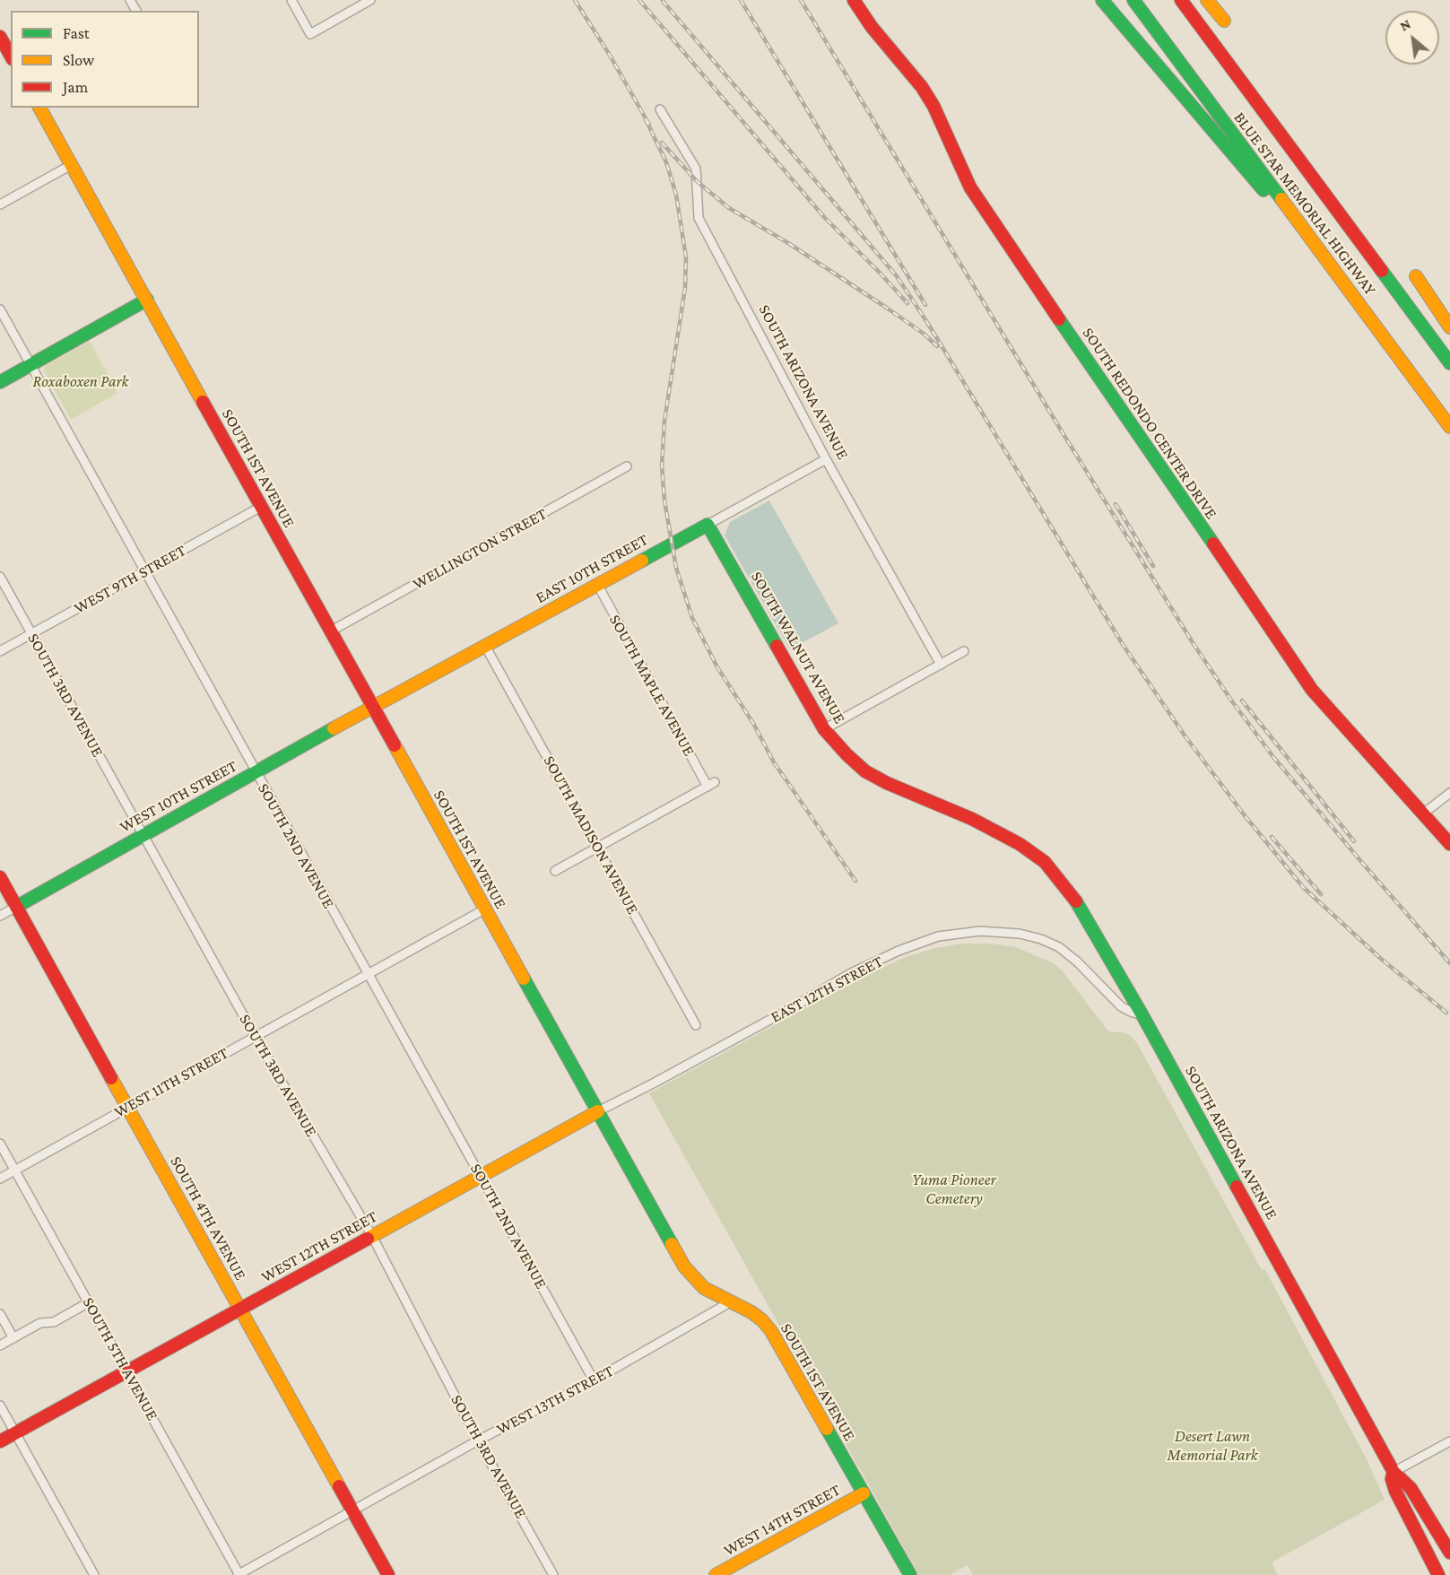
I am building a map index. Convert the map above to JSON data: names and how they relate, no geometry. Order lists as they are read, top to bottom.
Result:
{
  "streets": {
    "main road": [
      "BLUE STAR MEMORIAL HIGHWAY",
      "SOUTH ARIZONA AVENUE",
      "SOUTH REDONDO CENTER DRIVE",
      "SOUTH 1ST AVENUE",
      "EAST 10TH STREET",
      "SOUTH WALNUT AVENUE",
      "WEST 10TH STREET",
      "SOUTH 4TH AVENUE",
      "WEST 12TH STREET",
      "WEST 14TH STREET"
    ],
    "street": [
      "WELLINGTON STREET",
      "WEST 9TH STREET",
      "SOUTH MAPLE AVENUE",
      "SOUTH 3RD AVENUE",
      "SOUTH MADISON AVENUE",
      "SOUTH 2ND AVENUE",
      "EAST 12TH STREET",
      "WEST 11TH STREET",
      "SOUTH 5TH AVENUE",
      "WEST 13TH STREET"
    ]
  },
  "crossings": [
    ["SOUTH ARIZONA AVENUE", "EAST 10TH STREET"],
    ["SOUTH ARIZONA AVENUE", "SOUTH WALNUT AVENUE"],
    ["SOUTH ARIZONA AVENUE", "EAST 12TH STREET"],
    ["SOUTH 1ST AVENUE", "WELLINGTON STREET"],
    ["SOUTH 1ST AVENUE", "EAST 10TH STREET"],
    ["SOUTH 1ST AVENUE", "WEST 9TH STREET"],
    ["SOUTH 1ST AVENUE", "WEST 10TH STREET"],
    ["SOUTH 1ST AVENUE", "EAST 12TH STREET"],
    ["SOUTH 1ST AVENUE", "WEST 11TH STREET"],
    ["SOUTH 1ST AVENUE", "WEST 12TH STREET"],
    ["SOUTH 1ST AVENUE", "WEST 13TH STREET"],
    ["SOUTH 1ST AVENUE", "WEST 14TH STREET"],
    ["EAST 10TH STREET", "SOUTH WALNUT AVENUE"],
    ["EAST 10TH STREET", "SOUTH MAPLE AVENUE"],
    ["EAST 10TH STREET", "WEST 10TH STREET"],
    ["EAST 10TH STREET", "SOUTH MADISON AVENUE"],
    ["WEST 9TH STREET", "SOUTH 3RD AVENUE"],
    ["WEST 9TH STREET", "SOUTH 2ND AVENUE"],
    ["SOUTH MAPLE AVENUE", "SOUTH MADISON AVENUE"],
    ["SOUTH 3RD AVENUE", "WEST 10TH STREET"],
    ["SOUTH 3RD AVENUE", "WEST 11TH STREET"],
    ["SOUTH 3RD AVENUE", "WEST 12TH STREET"],
    ["SOUTH 3RD AVENUE", "WEST 13TH STREET"],
    ["WEST 10TH STREET", "SOUTH 2ND AVENUE"],
    ["WEST 10TH STREET", "SOUTH 4TH AVENUE"],
    ["SOUTH 2ND AVENUE", "WEST 11TH STREET"],
    ["SOUTH 2ND AVENUE", "WEST 12TH STREET"],
    ["SOUTH 2ND AVENUE", "WEST 13TH STREET"],
    ["EAST 12TH STREET", "WEST 12TH STREET"],
    ["WEST 11TH STREET", "SOUTH 4TH AVENUE"],
    ["WEST 11TH STREET", "SOUTH 5TH AVENUE"],
    ["SOUTH 4TH AVENUE", "WEST 12TH STREET"],
    ["SOUTH 4TH AVENUE", "WEST 13TH STREET"],
    ["WEST 12TH STREET", "SOUTH 5TH AVENUE"],
    ["SOUTH 5TH AVENUE", "WEST 13TH STREET"]
  ],
  "parks": ["Roxaboxen Park", "Yuma Pioneer Cemetery", "Desert Lawn Memorial Park"],
  "legend": ["Fast", "Slow", "Jam"],
  "north": "top left"
}
